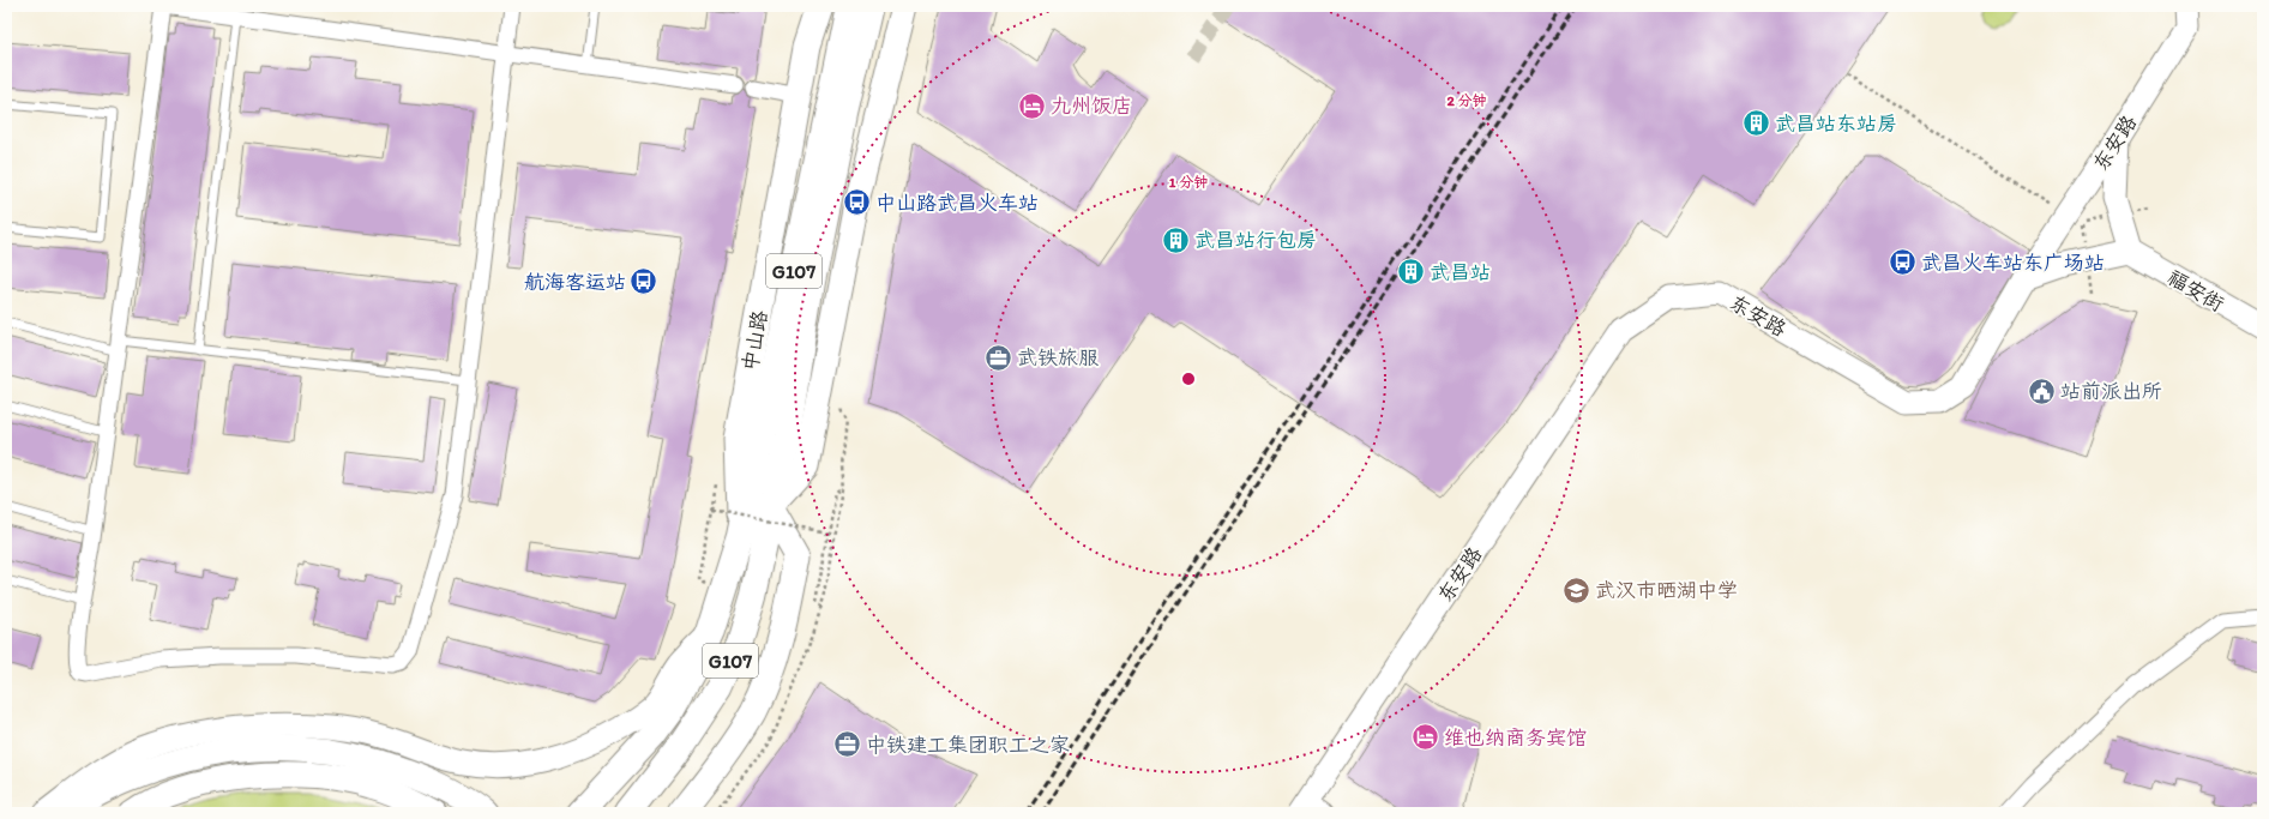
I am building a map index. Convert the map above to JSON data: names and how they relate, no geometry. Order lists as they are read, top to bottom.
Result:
{
  "streets": {
    "highway": ["G107"],
    "main road": ["中山路"],
    "street": ["东安路", "福安街"]
  },
  "crossings": [
    ["G107", "中山路"]
  ],
  "places": {
    "hotel": ["九州饭店", "维也纳商务宾馆"],
    "building": ["武昌站东站房", "武昌站行包房", "武昌站"],
    "bus stop": ["中山路武昌火车站", "武昌火车站东广场站", "航海客运站"],
    "office": ["武铁旅服", "中铁建工集团职工之家"],
    "public building": ["站前派出所"],
    "school or university": ["武汉市晒湖中学"]
  },
  "rings": ["2 分钟", "1 分钟"]
}
